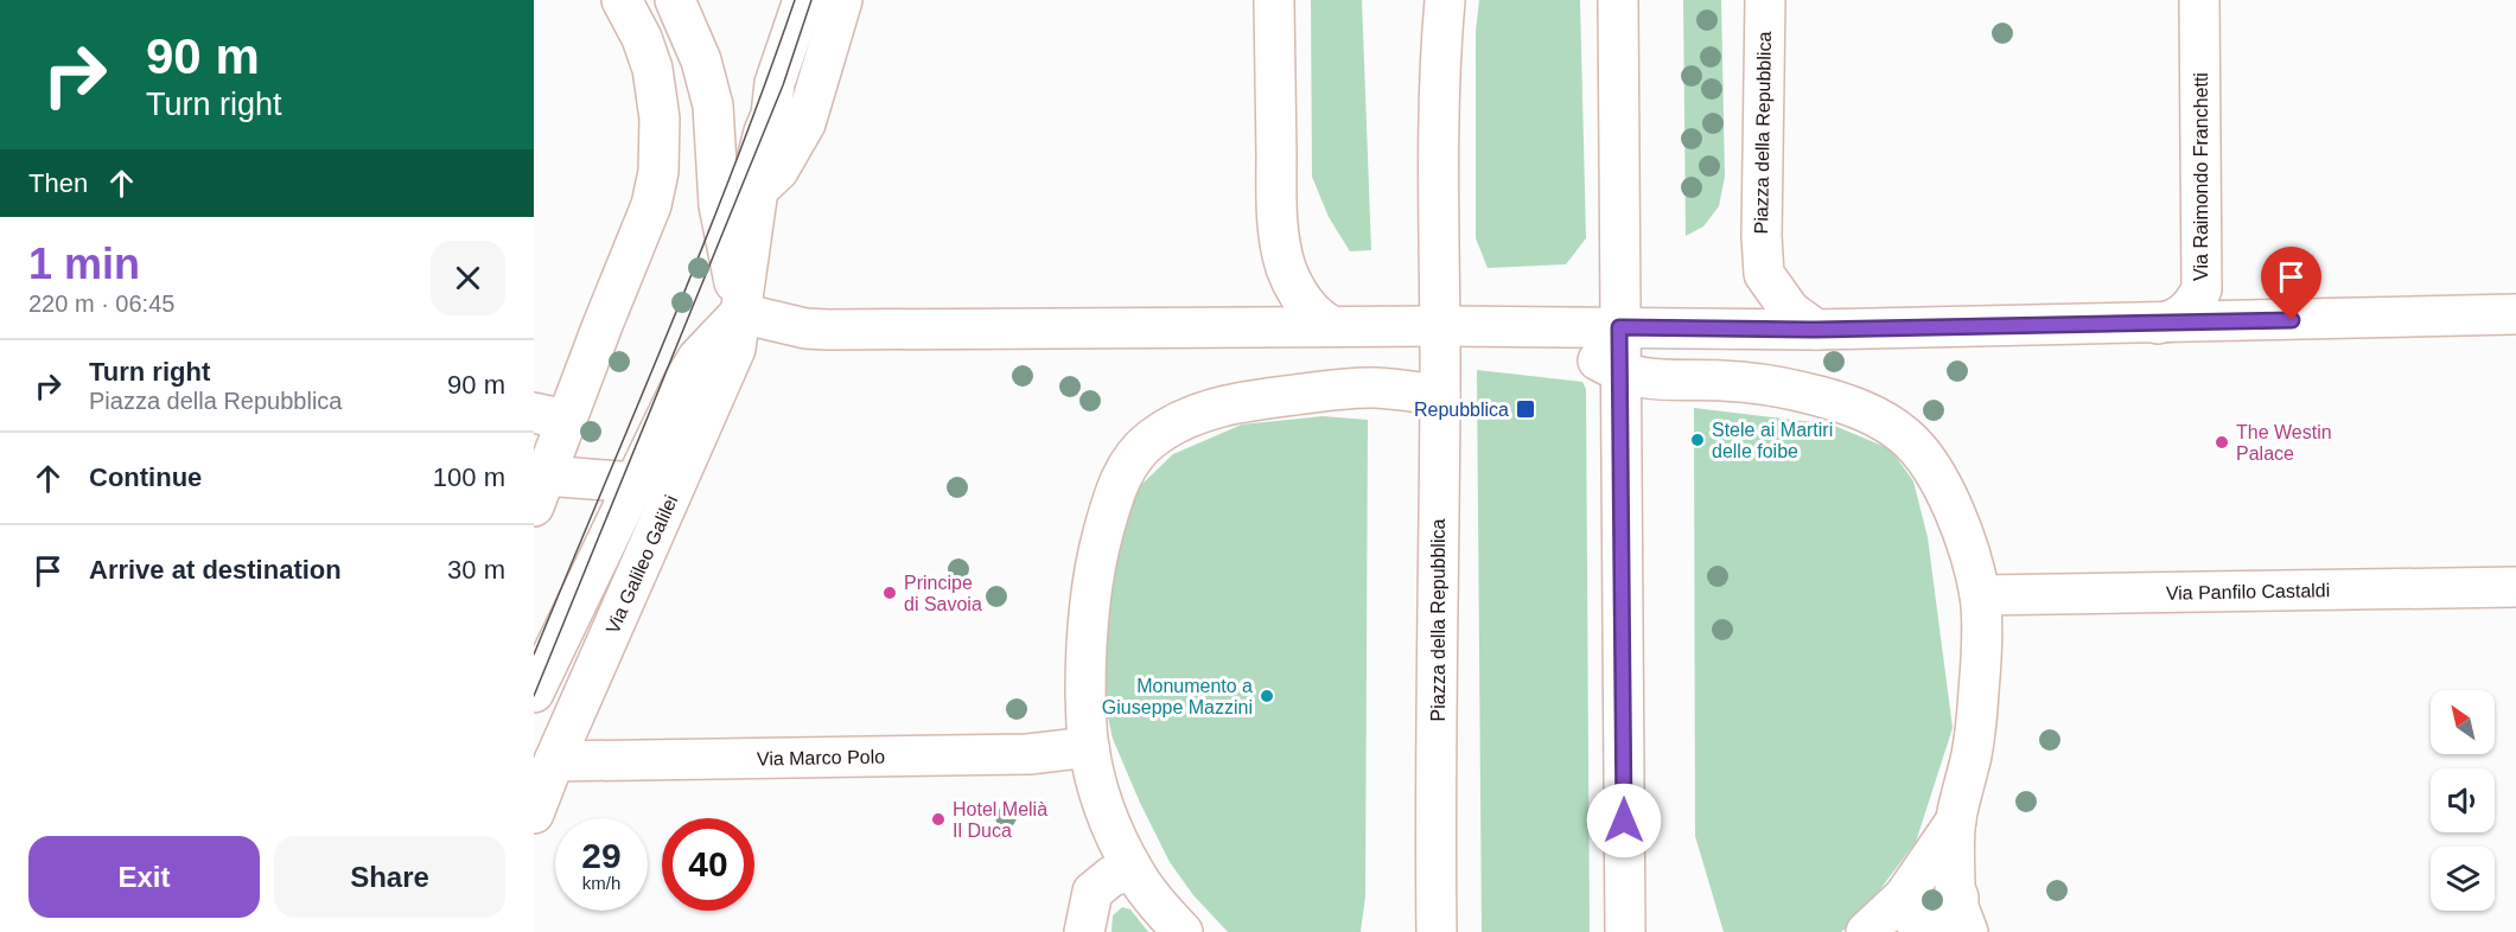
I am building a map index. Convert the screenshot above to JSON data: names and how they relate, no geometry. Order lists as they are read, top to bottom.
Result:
{
  "streets": {
    "street": [
      "Piazza della Repubblica",
      "Via Raimondo Franchetti",
      "Via Galileo Galilei",
      "Via Panfilo Castaldi",
      "Via Marco Polo"
    ]
  },
  "crossings": [
    ["Via Galileo Galilei", "Via Marco Polo"]
  ],
  "places": {
    "transit": ["Repubblica"],
    "other": [
      "Stele ai Martiri delle foibe",
      "The Westin Palace",
      "Principe di Savoia",
      "Monumento a Giuseppe Mazzini",
      "Hotel Melià Il Duca"
    ]
  },
  "north": "top left",
  "page": {
    "turn": ["90 m", "Turn right"],
    "then": "Then",
    "heading": ["1 min", "220 m · 06:45"],
    "list": [
      {
        "name": "Turn right",
        "note": "Piazza della Repubblica",
        "value": "90 m"
      },
      {
        "name": "Continue",
        "value": "100 m"
      },
      {
        "name": "Arrive at destination",
        "value": "30 m"
      }
    ],
    "speed": "29 km/h",
    "limit": "40",
    "buttons": ["Exit", "Share"]
  }
}
